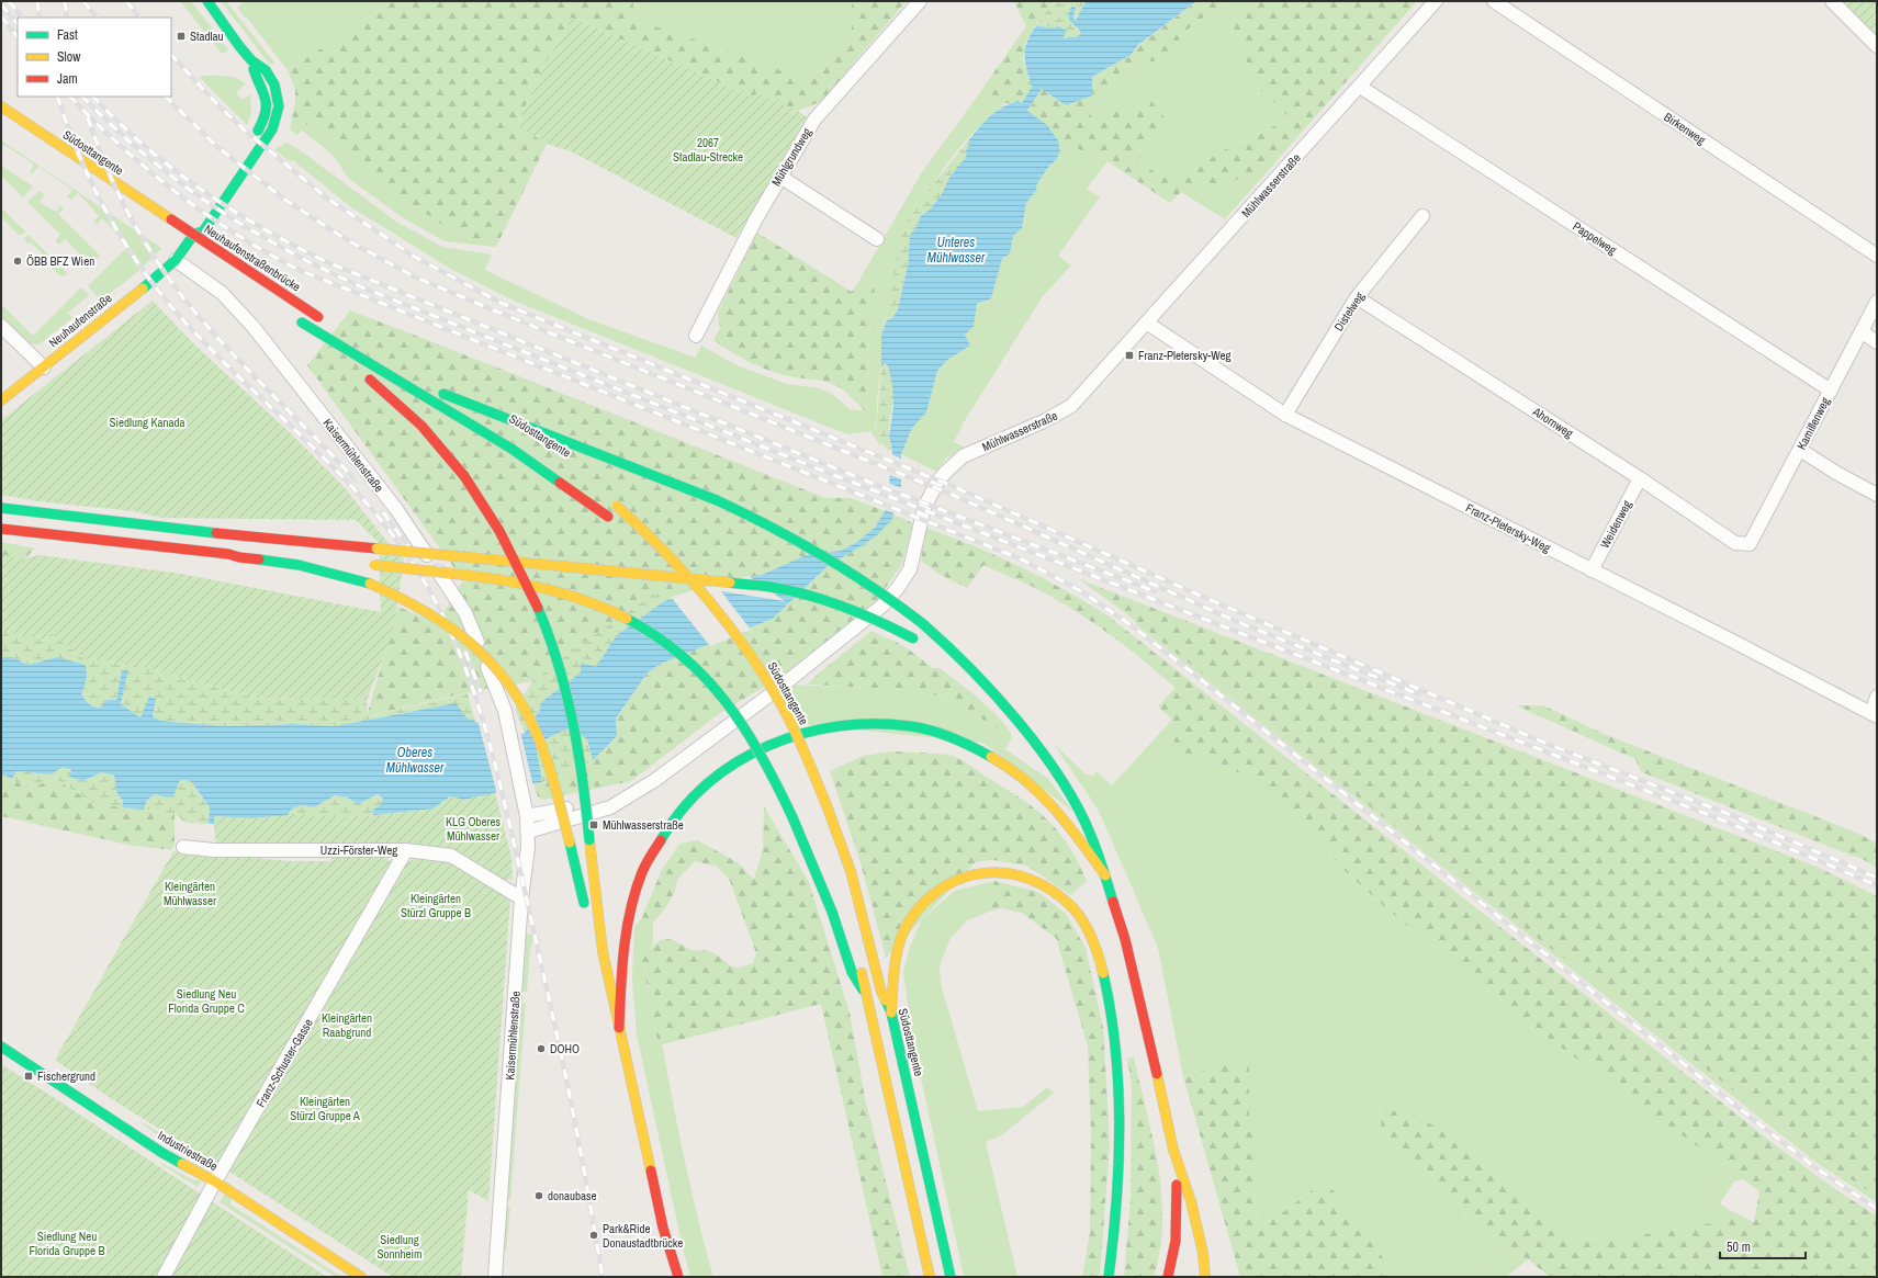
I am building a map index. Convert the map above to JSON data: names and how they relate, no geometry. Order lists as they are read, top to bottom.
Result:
{
  "streets": {
    "main road": [
      "Südosttangente",
      "Neuhaufenstraßenbrücke",
      "Neuhaufenstraße",
      "Industriestraße"
    ],
    "street": [
      "Birkenweg",
      "Mühlgrundweg",
      "Mühlwasserstraße",
      "Pappelweg",
      "Distelweg",
      "Ahornweg",
      "Kamillenweg",
      "Kaisermühlenstraße",
      "Weidenweg",
      "Franz-Pletersky-Weg",
      "Uzzi-Förster-Weg",
      "Franz-Schuster-Gasse"
    ]
  },
  "crossings": [
    ["Südosttangente", "Neuhaufenstraßenbrücke"],
    ["Mühlwasserstraße", "Pappelweg"],
    ["Mühlwasserstraße", "Kaisermühlenstraße"],
    ["Mühlwasserstraße", "Franz-Pletersky-Weg"],
    ["Pappelweg", "Kamillenweg"],
    ["Distelweg", "Ahornweg"],
    ["Distelweg", "Franz-Pletersky-Weg"],
    ["Neuhaufenstraße", "Kaisermühlenstraße"],
    ["Ahornweg", "Kamillenweg"],
    ["Ahornweg", "Weidenweg"],
    ["Kaisermühlenstraße", "Uzzi-Förster-Weg"],
    ["Weidenweg", "Franz-Pletersky-Weg"],
    ["Uzzi-Förster-Weg", "Franz-Schuster-Gasse"],
    ["Franz-Schuster-Gasse", "Industriestraße"]
  ],
  "water": ["Unteres Mühlwasser", "Oberes Mühlwasser"],
  "parks": [
    "2067 Stadlau-Strecke",
    "Siedlung Kanada",
    "KLG Oberes Mühlwasser",
    "Kleingärten Mühlwasser",
    "Kleingärten Stürzl Gruppe B",
    "Siedlung Neu Florida Gruppe C",
    "Kleingärten Raabgrund",
    "Kleingärten Stürzl Gruppe A",
    "Siedlung Neu Florida Gruppe B",
    "Siedlung Sonnheim"
  ],
  "places": {
    "transit": [
      "Stadlau",
      "Franz-Pletersky-Weg",
      "Mühlwasserstraße",
      "Fischergrund"
    ],
    "other": [
      "ÖBB BFZ Wien",
      "DOHO",
      "donaubase",
      "Park&Ride Donaustadtbrücke"
    ]
  },
  "legend": ["Fast", "Slow", "Jam"],
  "scale_bar": "50 m"
}
